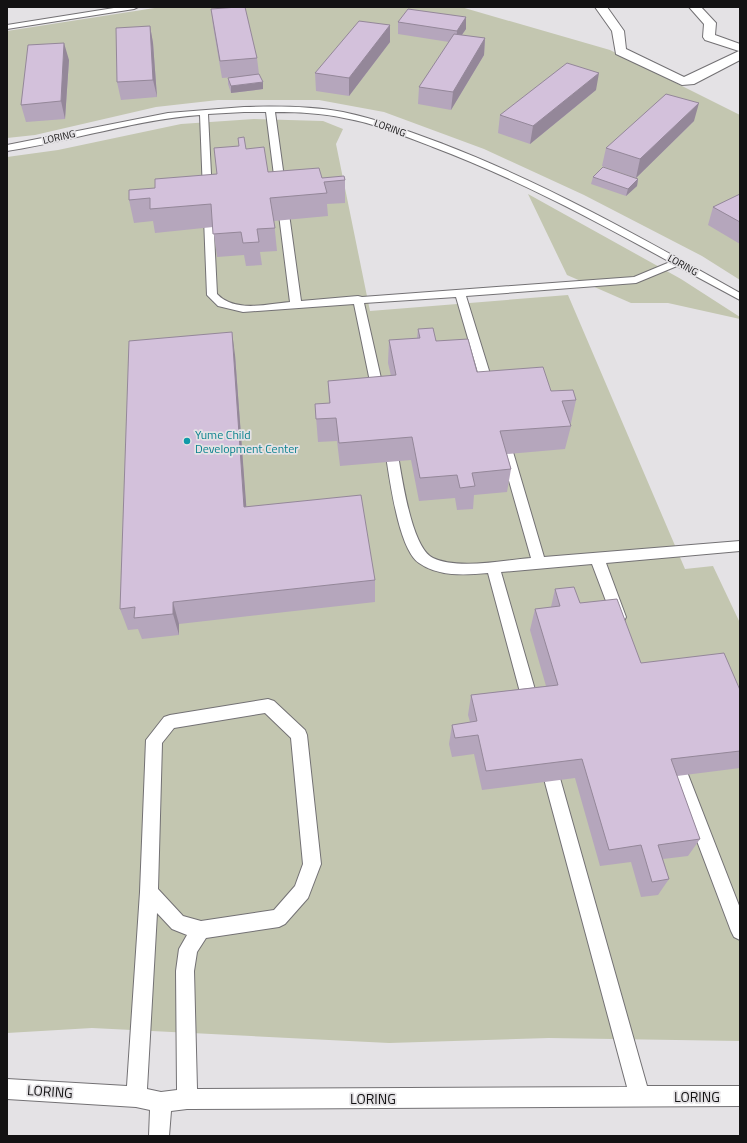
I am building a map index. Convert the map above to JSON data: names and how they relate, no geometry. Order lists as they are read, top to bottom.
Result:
{
  "streets": {
    "lane": ["LORING"]
  },
  "places": ["Yume Child Development Center"]
}
